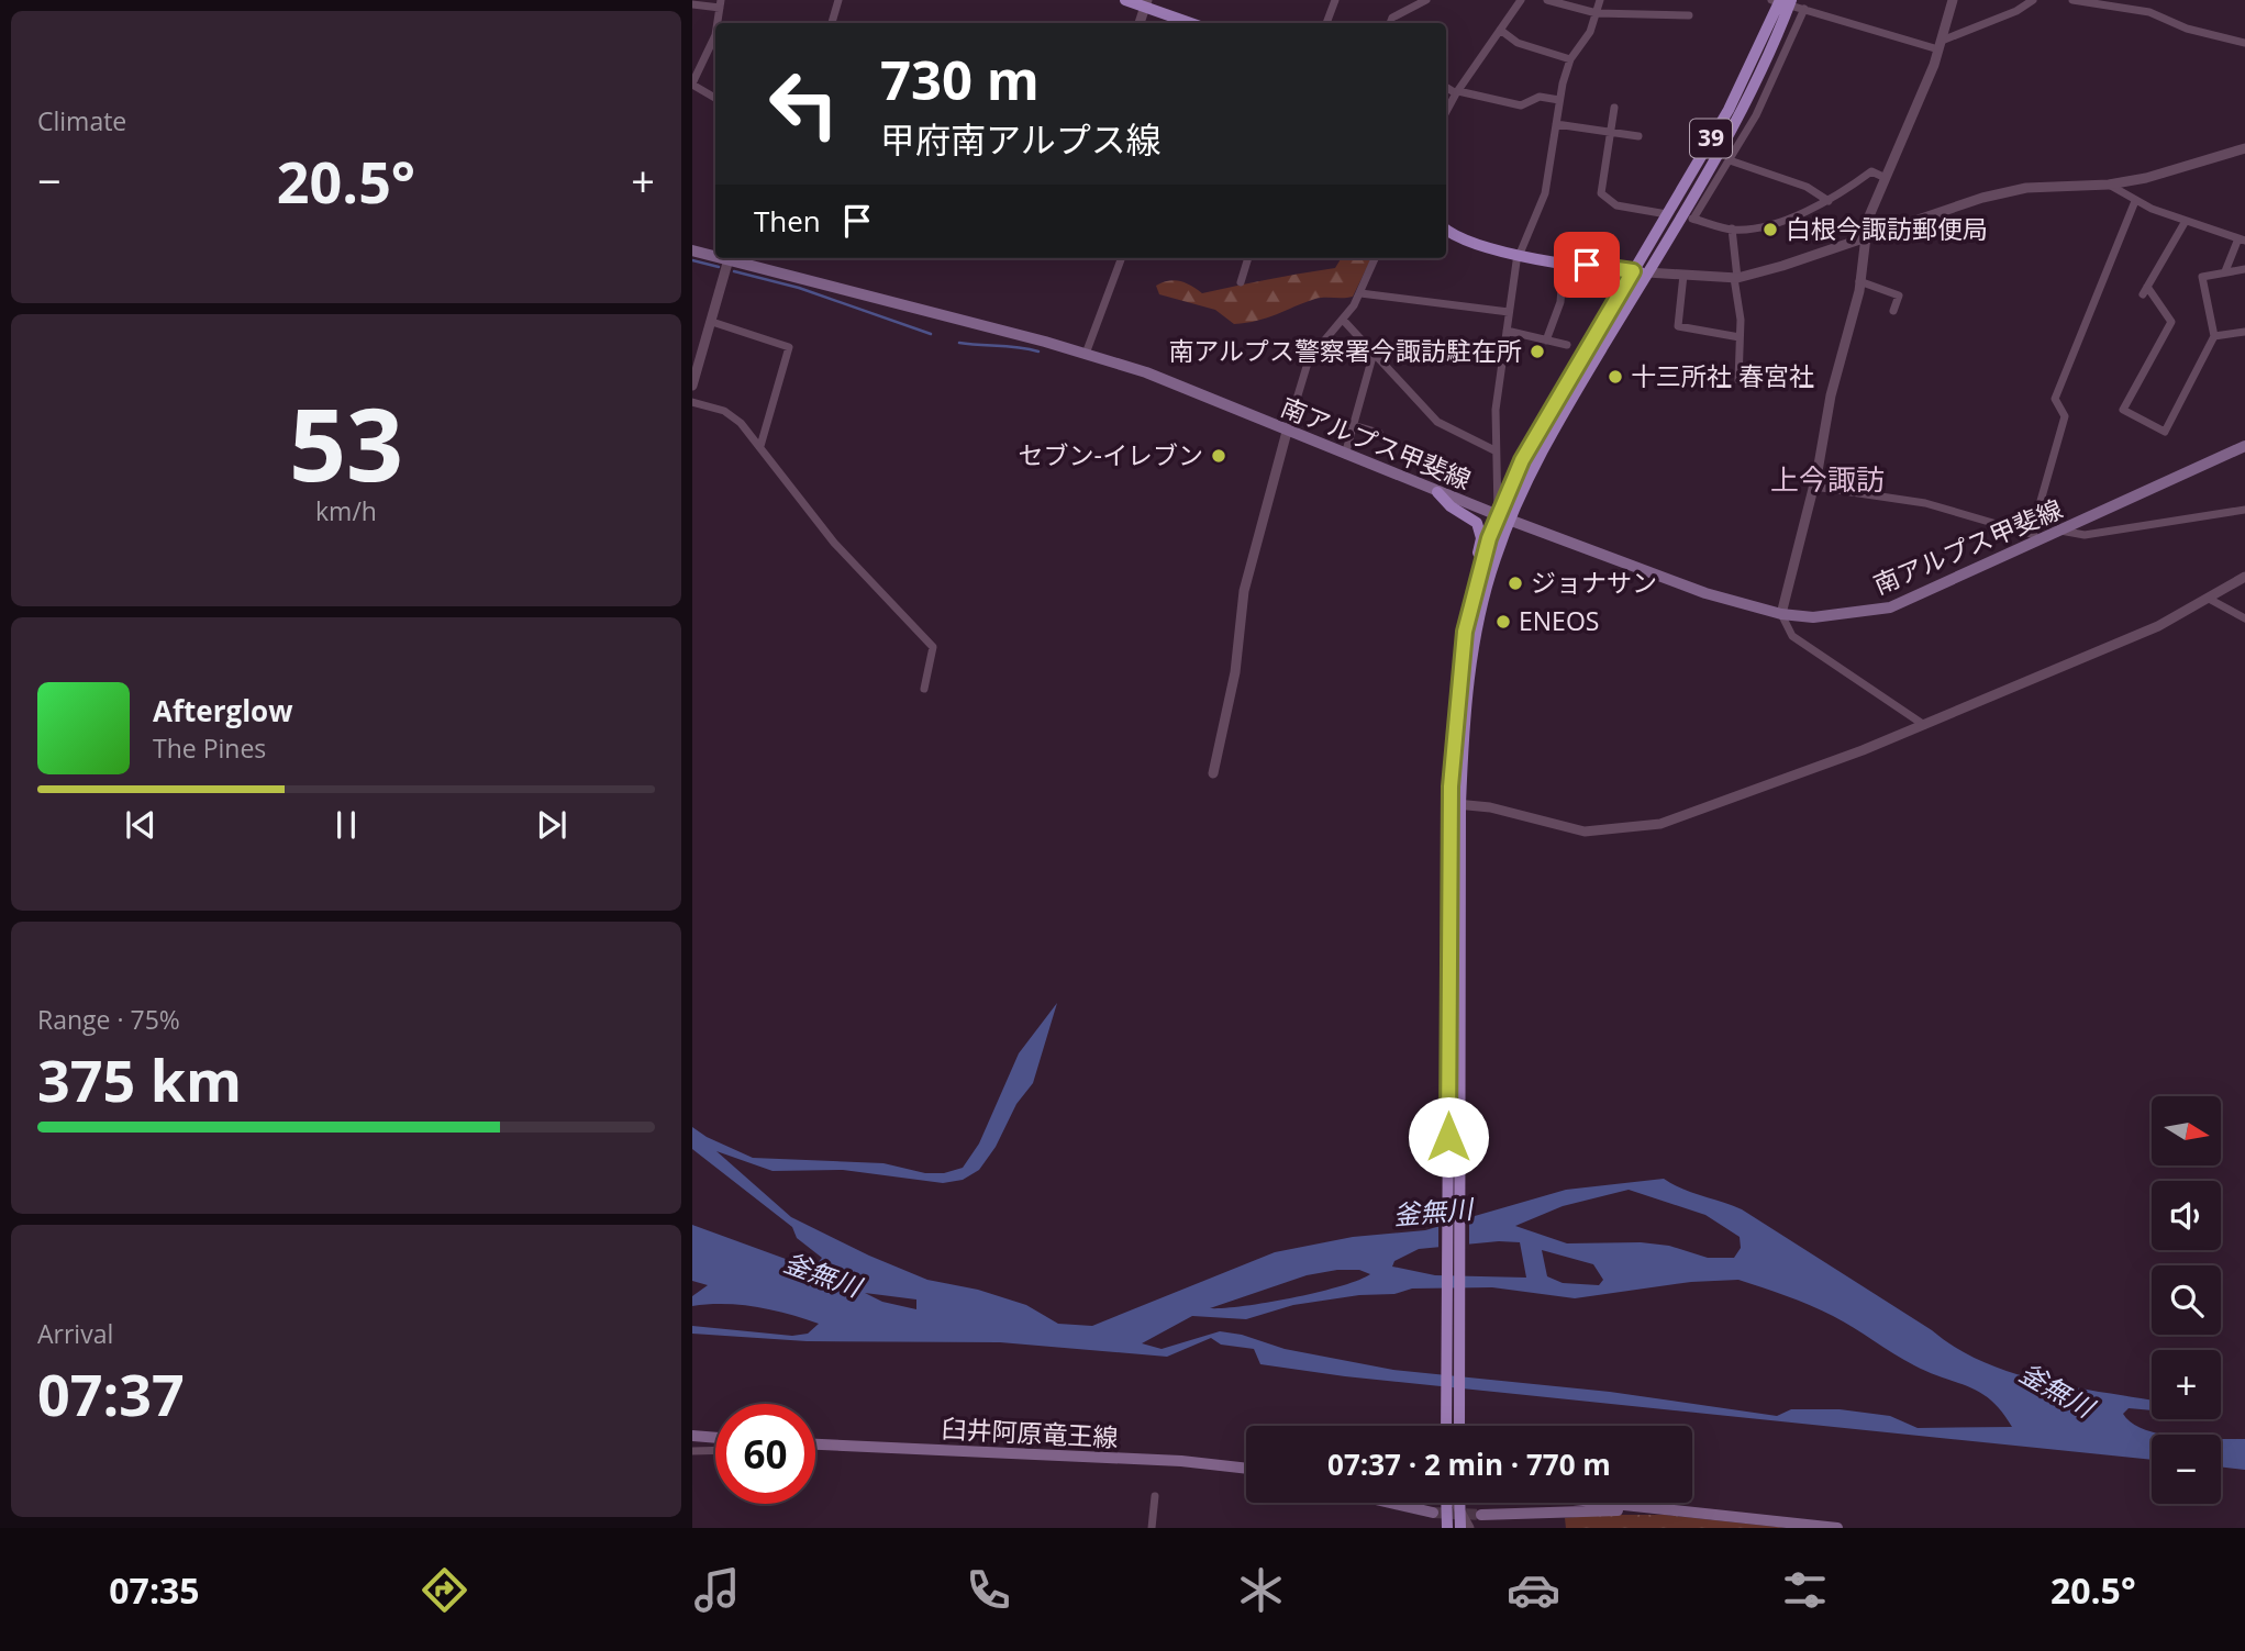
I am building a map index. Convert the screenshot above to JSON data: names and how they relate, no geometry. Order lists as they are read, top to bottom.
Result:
{
  "streets": {
    "main road": ["39", "南アルプス甲斐線", "臼井阿原竜王線"]
  },
  "districts": ["上今諏訪"],
  "water": ["釜無川"],
  "places": [
    "白根今諏訪郵便局",
    "南アルプス警察署今諏訪駐在所",
    "十三所社 春宮社",
    "セブン-イレブン",
    "ジョナサン",
    "ENEOS"
  ],
  "north": "right",
  "page": {
    "tile": [
      "Climate",
      ["53", "km/h"],
      ["Range · 75%", "375 km"],
      ["Arrival", "07:37"]
    ],
    "turn": ["730 m", "甲府南アルプス線"],
    "heat": ["−", "20.5°", "+"],
    "then": "Then",
    "song": ["Afterglow", "The Pines"],
    "map_buttons": ["+", "−"],
    "limit": "60",
    "trip": "07:37 · 2 min · 770 m",
    "tabs": ["07:35", "20.5°"]
  }
}
